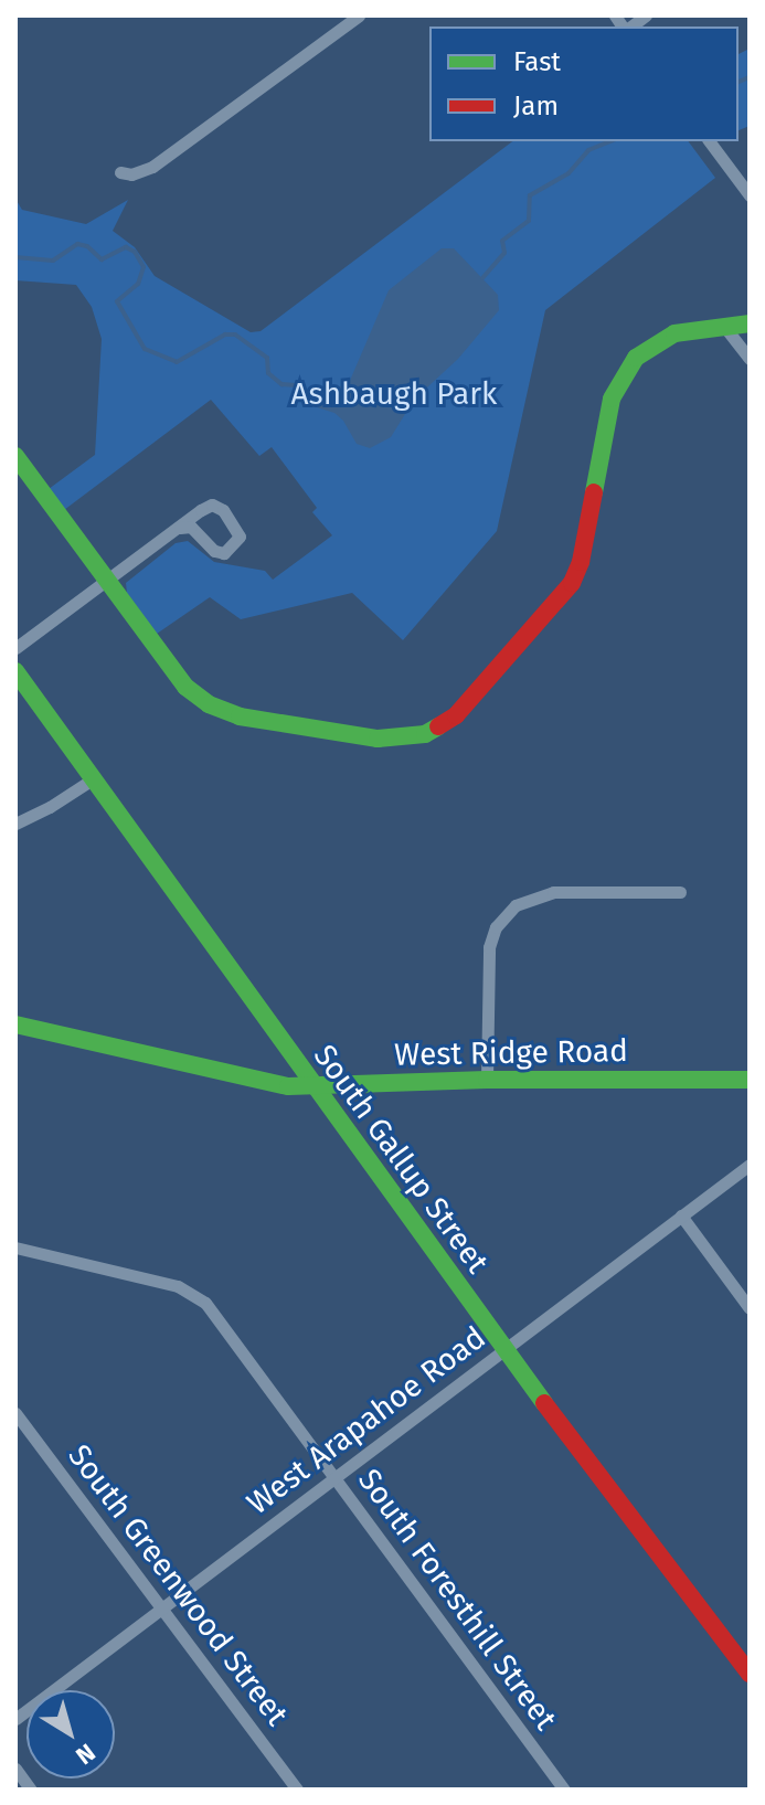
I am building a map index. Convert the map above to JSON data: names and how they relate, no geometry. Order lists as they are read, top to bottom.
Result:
{
  "streets": {
    "street": [
      "West Ridge Road",
      "South Gallup Street",
      "West Arapahoe Road",
      "South Greenwood Street",
      "South Foresthill Street"
    ]
  },
  "crossings": [
    ["West Ridge Road", "South Gallup Street"],
    ["South Gallup Street", "West Arapahoe Road"],
    ["West Arapahoe Road", "South Greenwood Street"],
    ["West Arapahoe Road", "South Foresthill Street"]
  ],
  "parks": ["Ashbaugh Park"],
  "legend": ["Fast", "Jam"],
  "north": "bottom right"
}
